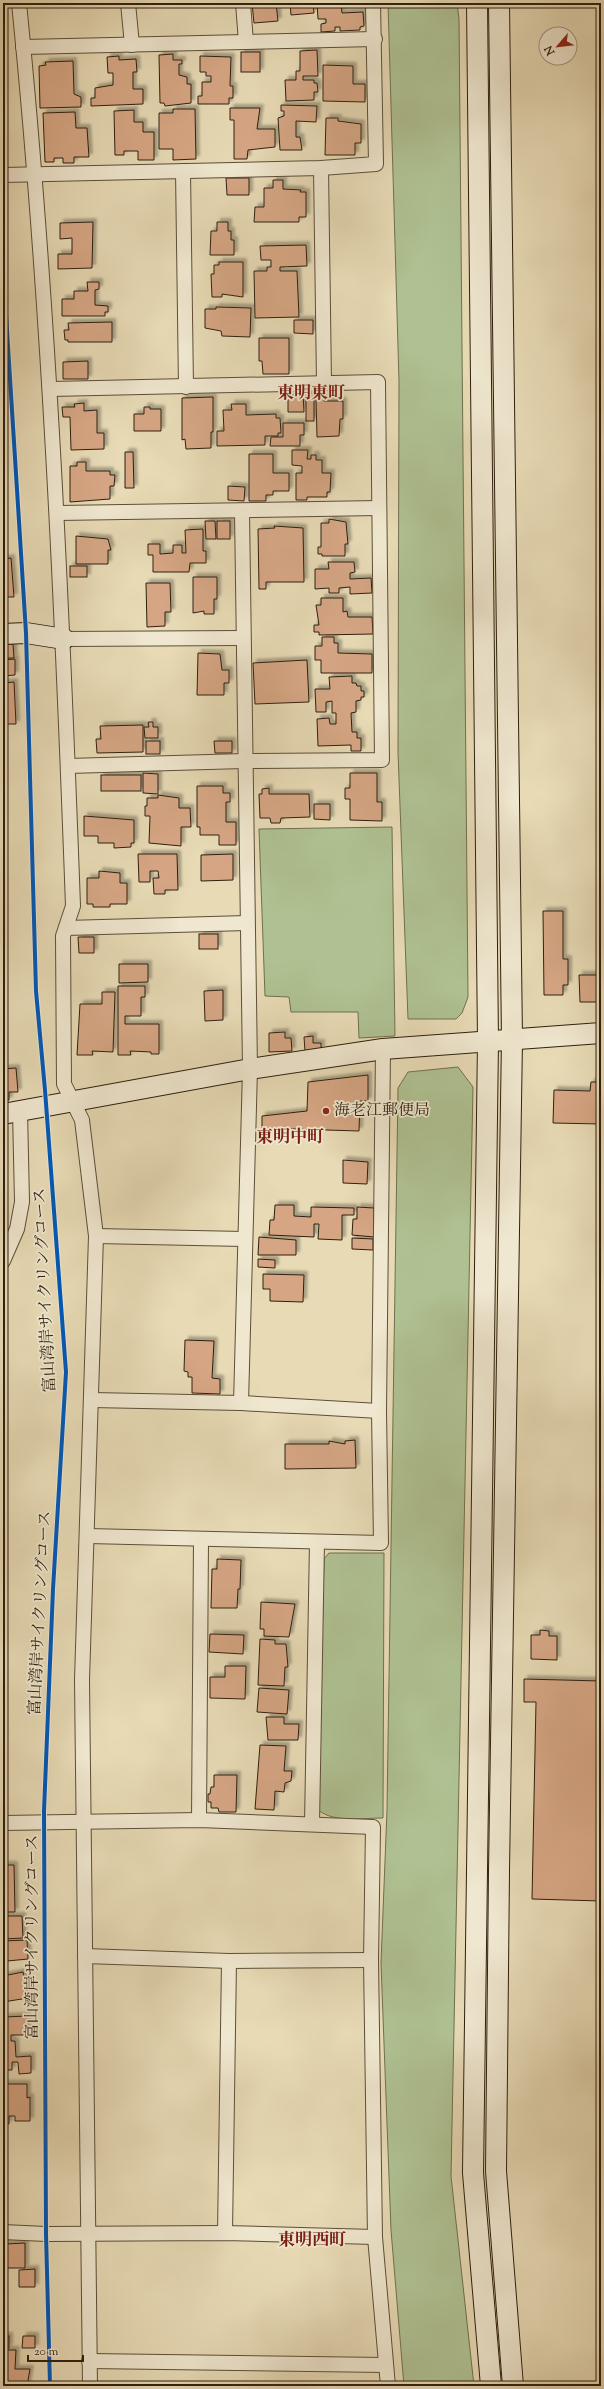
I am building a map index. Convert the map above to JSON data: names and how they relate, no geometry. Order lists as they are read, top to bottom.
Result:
{
  "streets": {
    "cycle path": ["富山湾岸サイクリングコース"]
  },
  "districts": ["東明東町", "東明中町", "東明西町"],
  "places": ["海老江郵便局"],
  "scale_bar": "20 m",
  "north": "bottom left"
}
